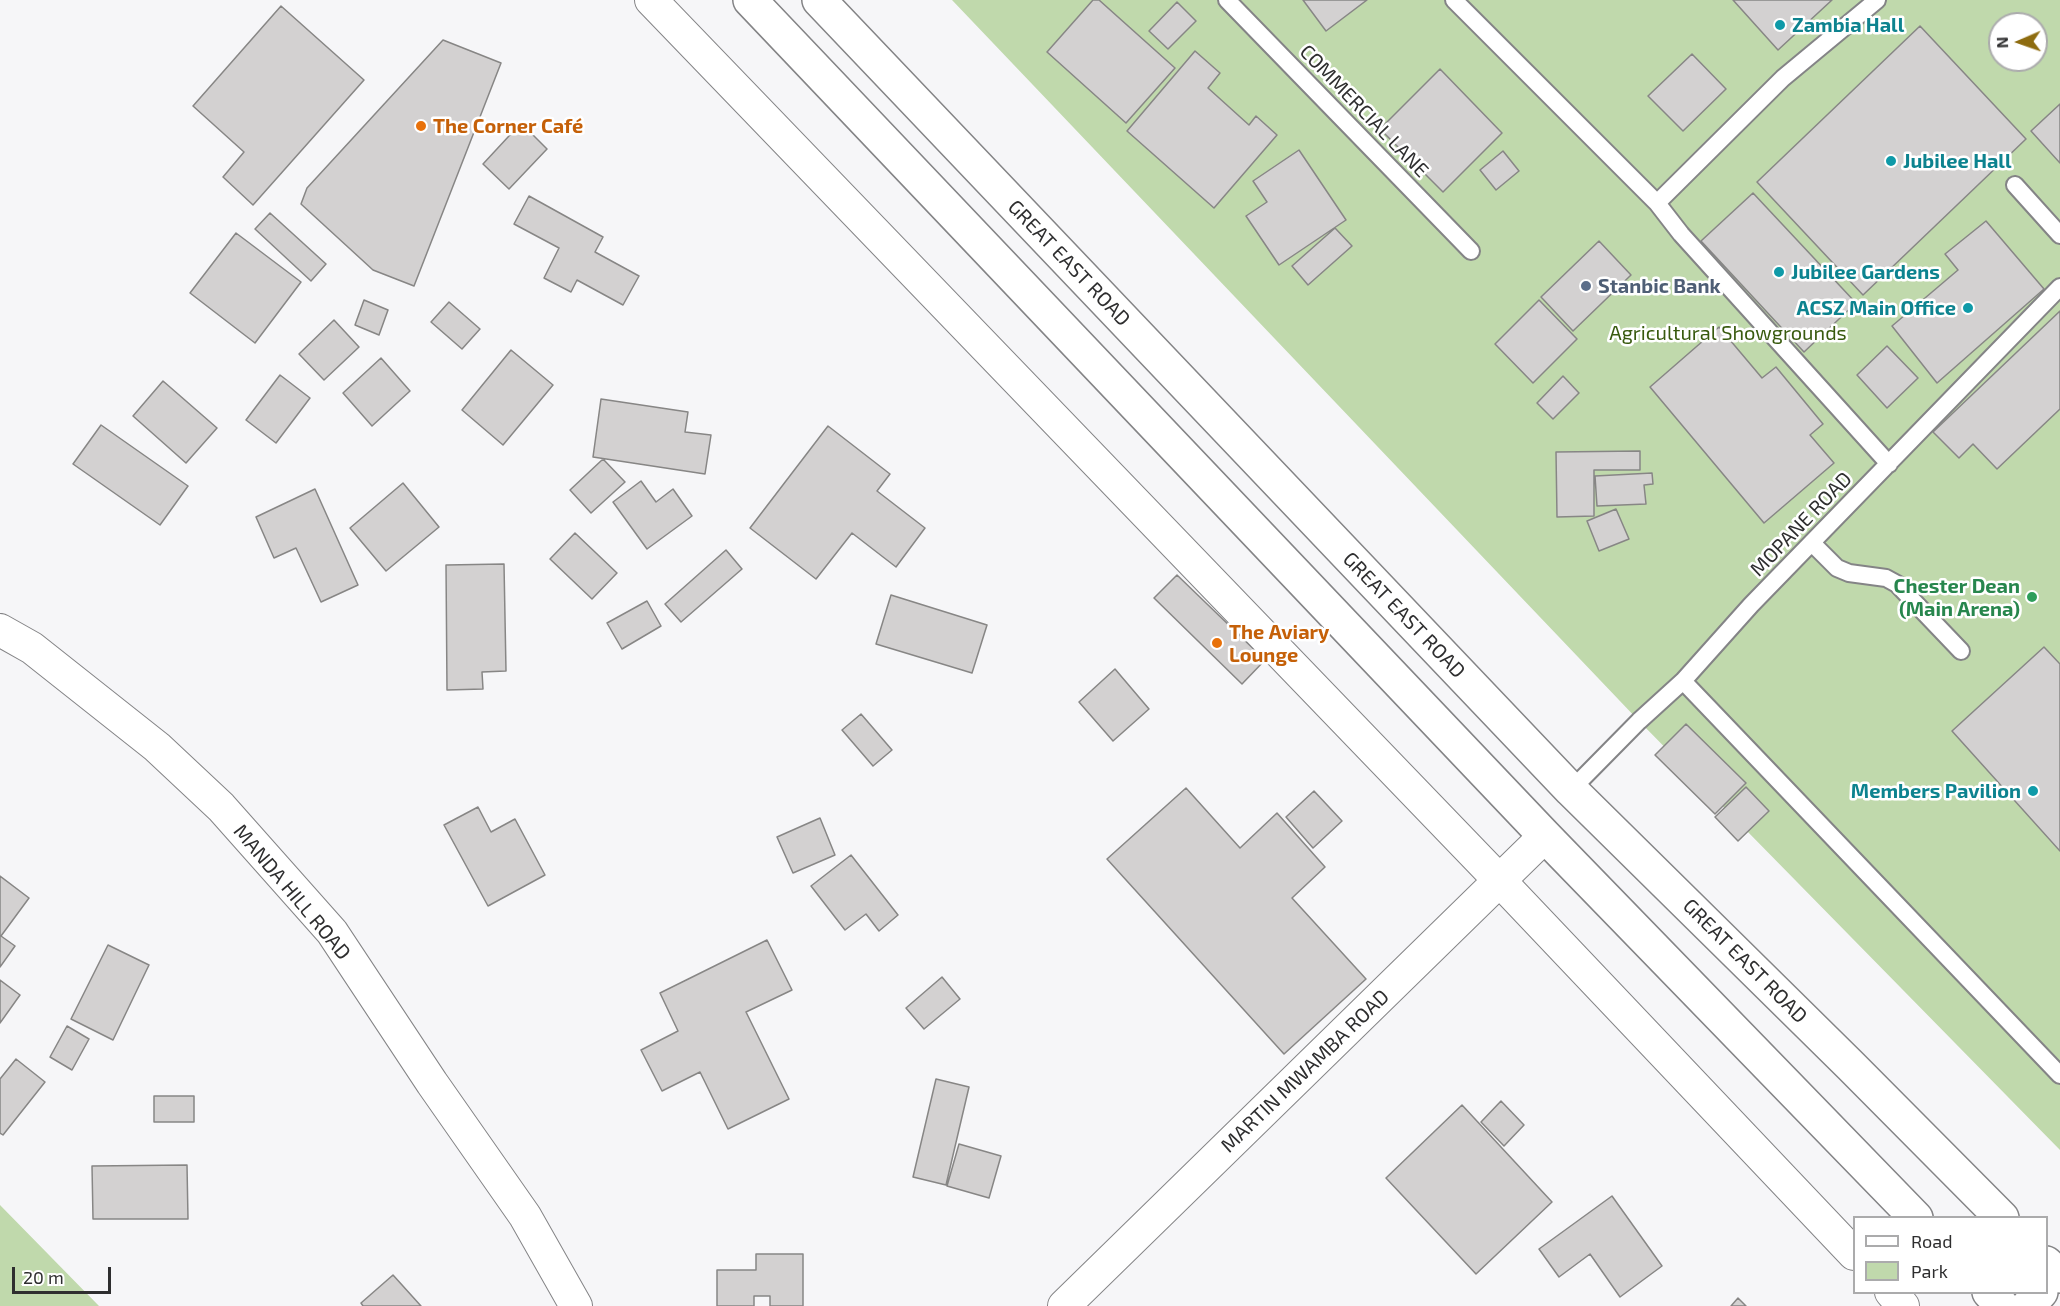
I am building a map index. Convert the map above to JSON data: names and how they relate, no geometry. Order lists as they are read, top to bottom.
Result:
{
  "streets": {
    "main road": ["GREAT EAST ROAD"],
    "street": ["MANDA HILL ROAD", "MARTIN MWAMBA ROAD"],
    "lane": ["COMMERCIAL LANE", "MOPANE ROAD"]
  },
  "crossings": [
    ["GREAT EAST ROAD", "MOPANE ROAD"]
  ],
  "parks": ["Agricultural Showgrounds"],
  "places": [
    "Zambia Hall",
    "The Corner Café",
    "Jubilee Hall",
    "Jubilee Gardens",
    "Stanbic Bank",
    "ACSZ Main Office",
    "Chester Dean (Main Arena)",
    "The Aviary Lounge",
    "Members Pavilion"
  ],
  "legend": ["Road", "Park"],
  "scale_bar": "20 m",
  "north": "left"
}
